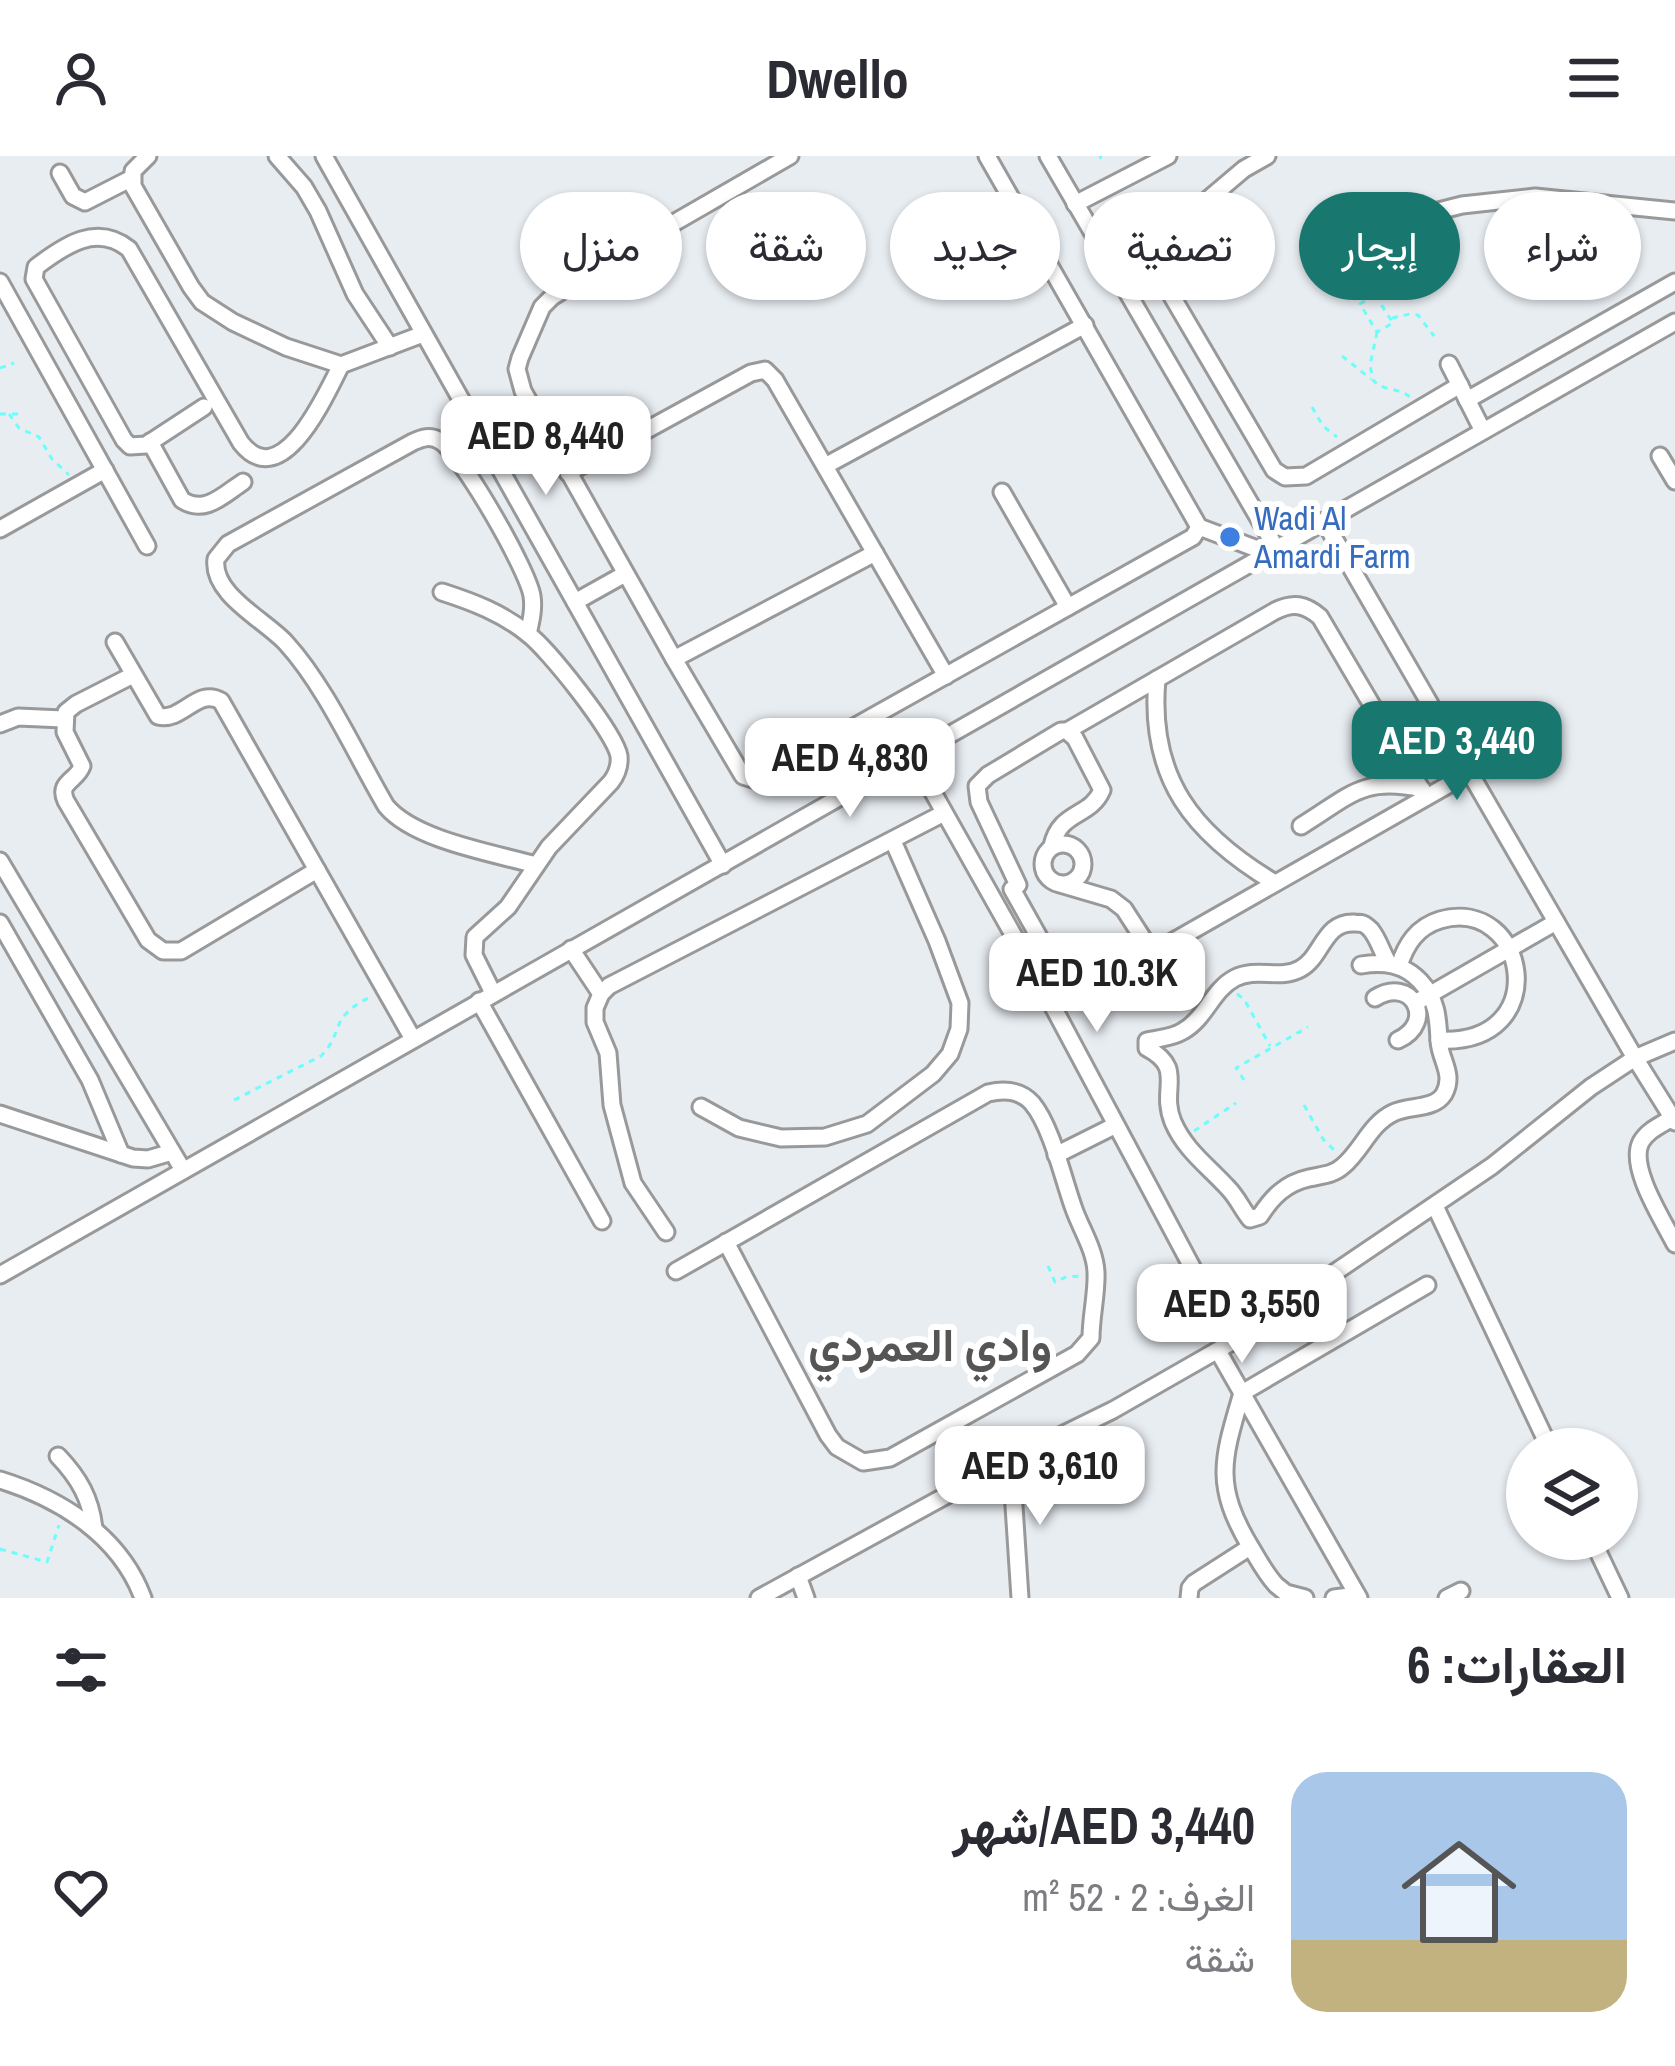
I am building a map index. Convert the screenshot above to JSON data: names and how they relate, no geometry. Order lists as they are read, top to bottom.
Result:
{
  "districts": ["وادي العمردي"],
  "places": ["Wadi Al Amardi Farm"],
  "page": {
    "header": "Dwello",
    "chip": [
      "شراء",
      "إيجار",
      "تصفية",
      "جديد",
      "شقة",
      "منزل"
    ],
    "price": [
      "AED 8,440",
      "AED 3,440",
      "AED 4,830",
      "AED 10.3K",
      "AED 3,550",
      "AED 3,610"
    ],
    "heading": "العقارات: 6",
    "list": [
      {
        "name": "AED 3,440/شهر",
        "note": "الغرف: 2 · 52 m² · شقة"
      }
    ]
  }
}
